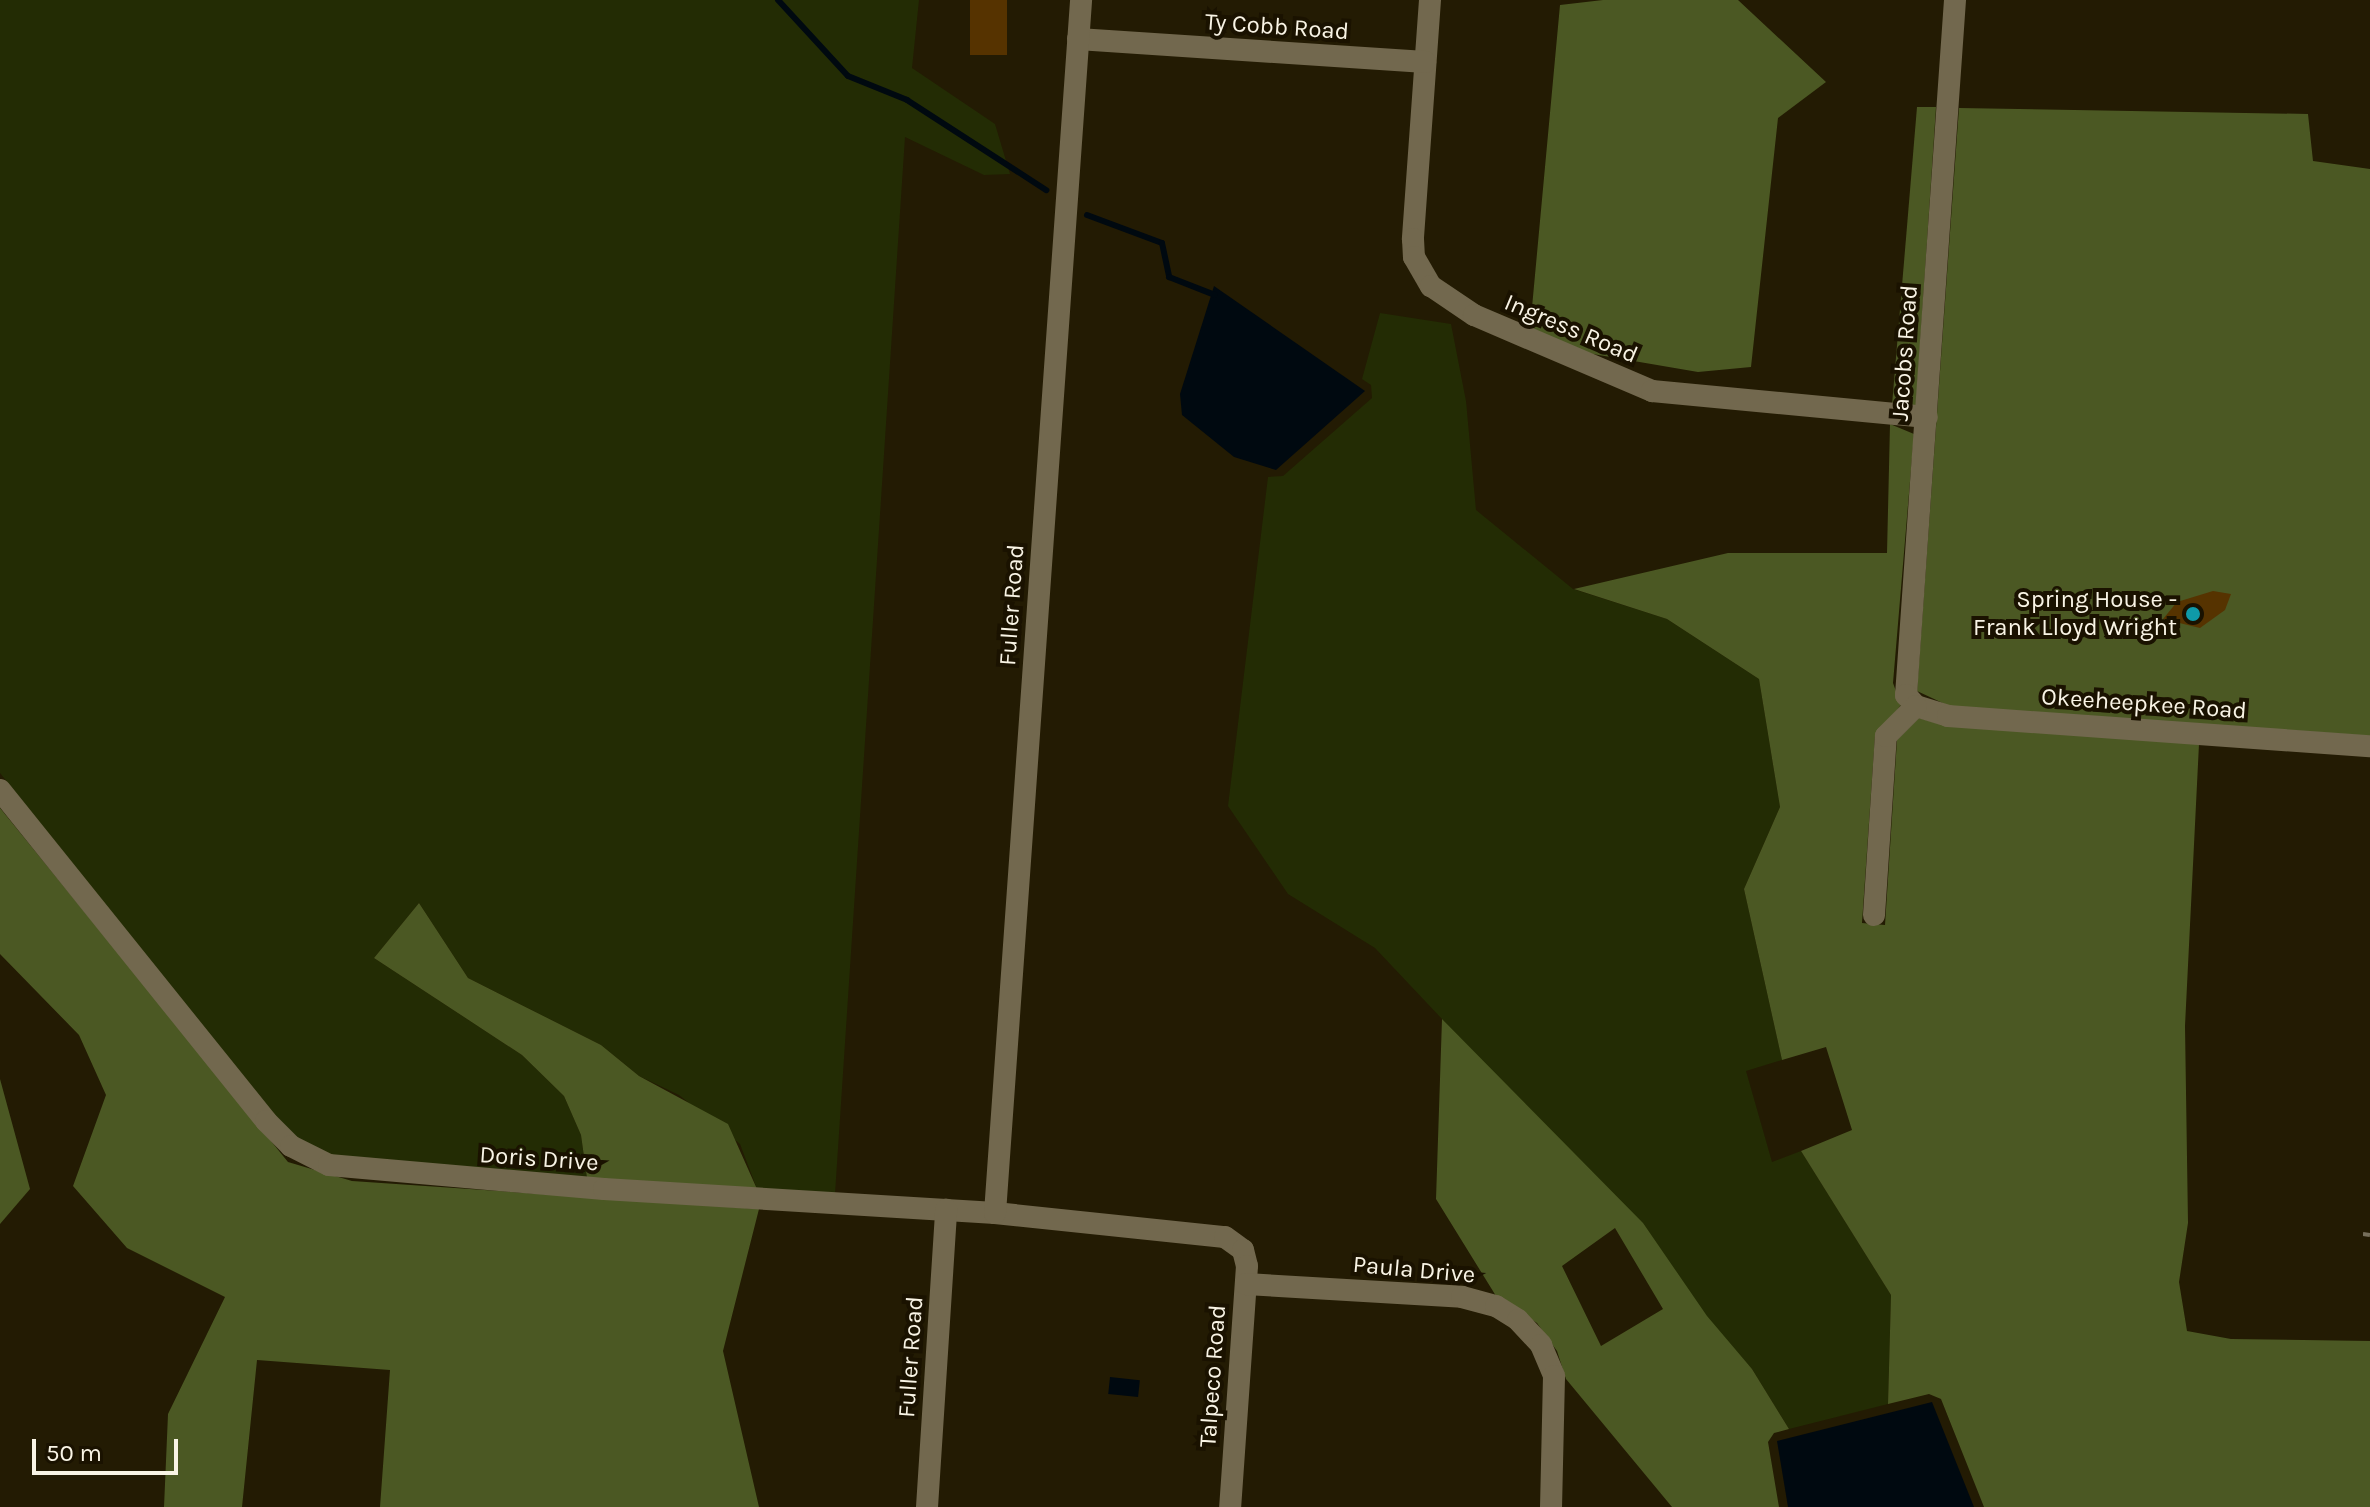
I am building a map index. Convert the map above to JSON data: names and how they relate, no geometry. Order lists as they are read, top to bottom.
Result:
{
  "streets": {
    "street": [
      "Ty Cobb Road",
      "Ingress Road",
      "Jacobs Road",
      "Fuller Road",
      "Okeeheepkee Road",
      "Doris Drive",
      "Paula Drive",
      "Talpeco Road"
    ]
  },
  "crossings": [
    ["Ty Cobb Road", "Ingress Road"],
    ["Ty Cobb Road", "Fuller Road"],
    ["Ingress Road", "Jacobs Road"],
    ["Jacobs Road", "Okeeheepkee Road"],
    ["Fuller Road", "Doris Drive"],
    ["Doris Drive", "Talpeco Road"],
    ["Paula Drive", "Talpeco Road"]
  ],
  "places": ["Spring House - Frank Lloyd Wright"],
  "scale_bar": "50 m"
}
